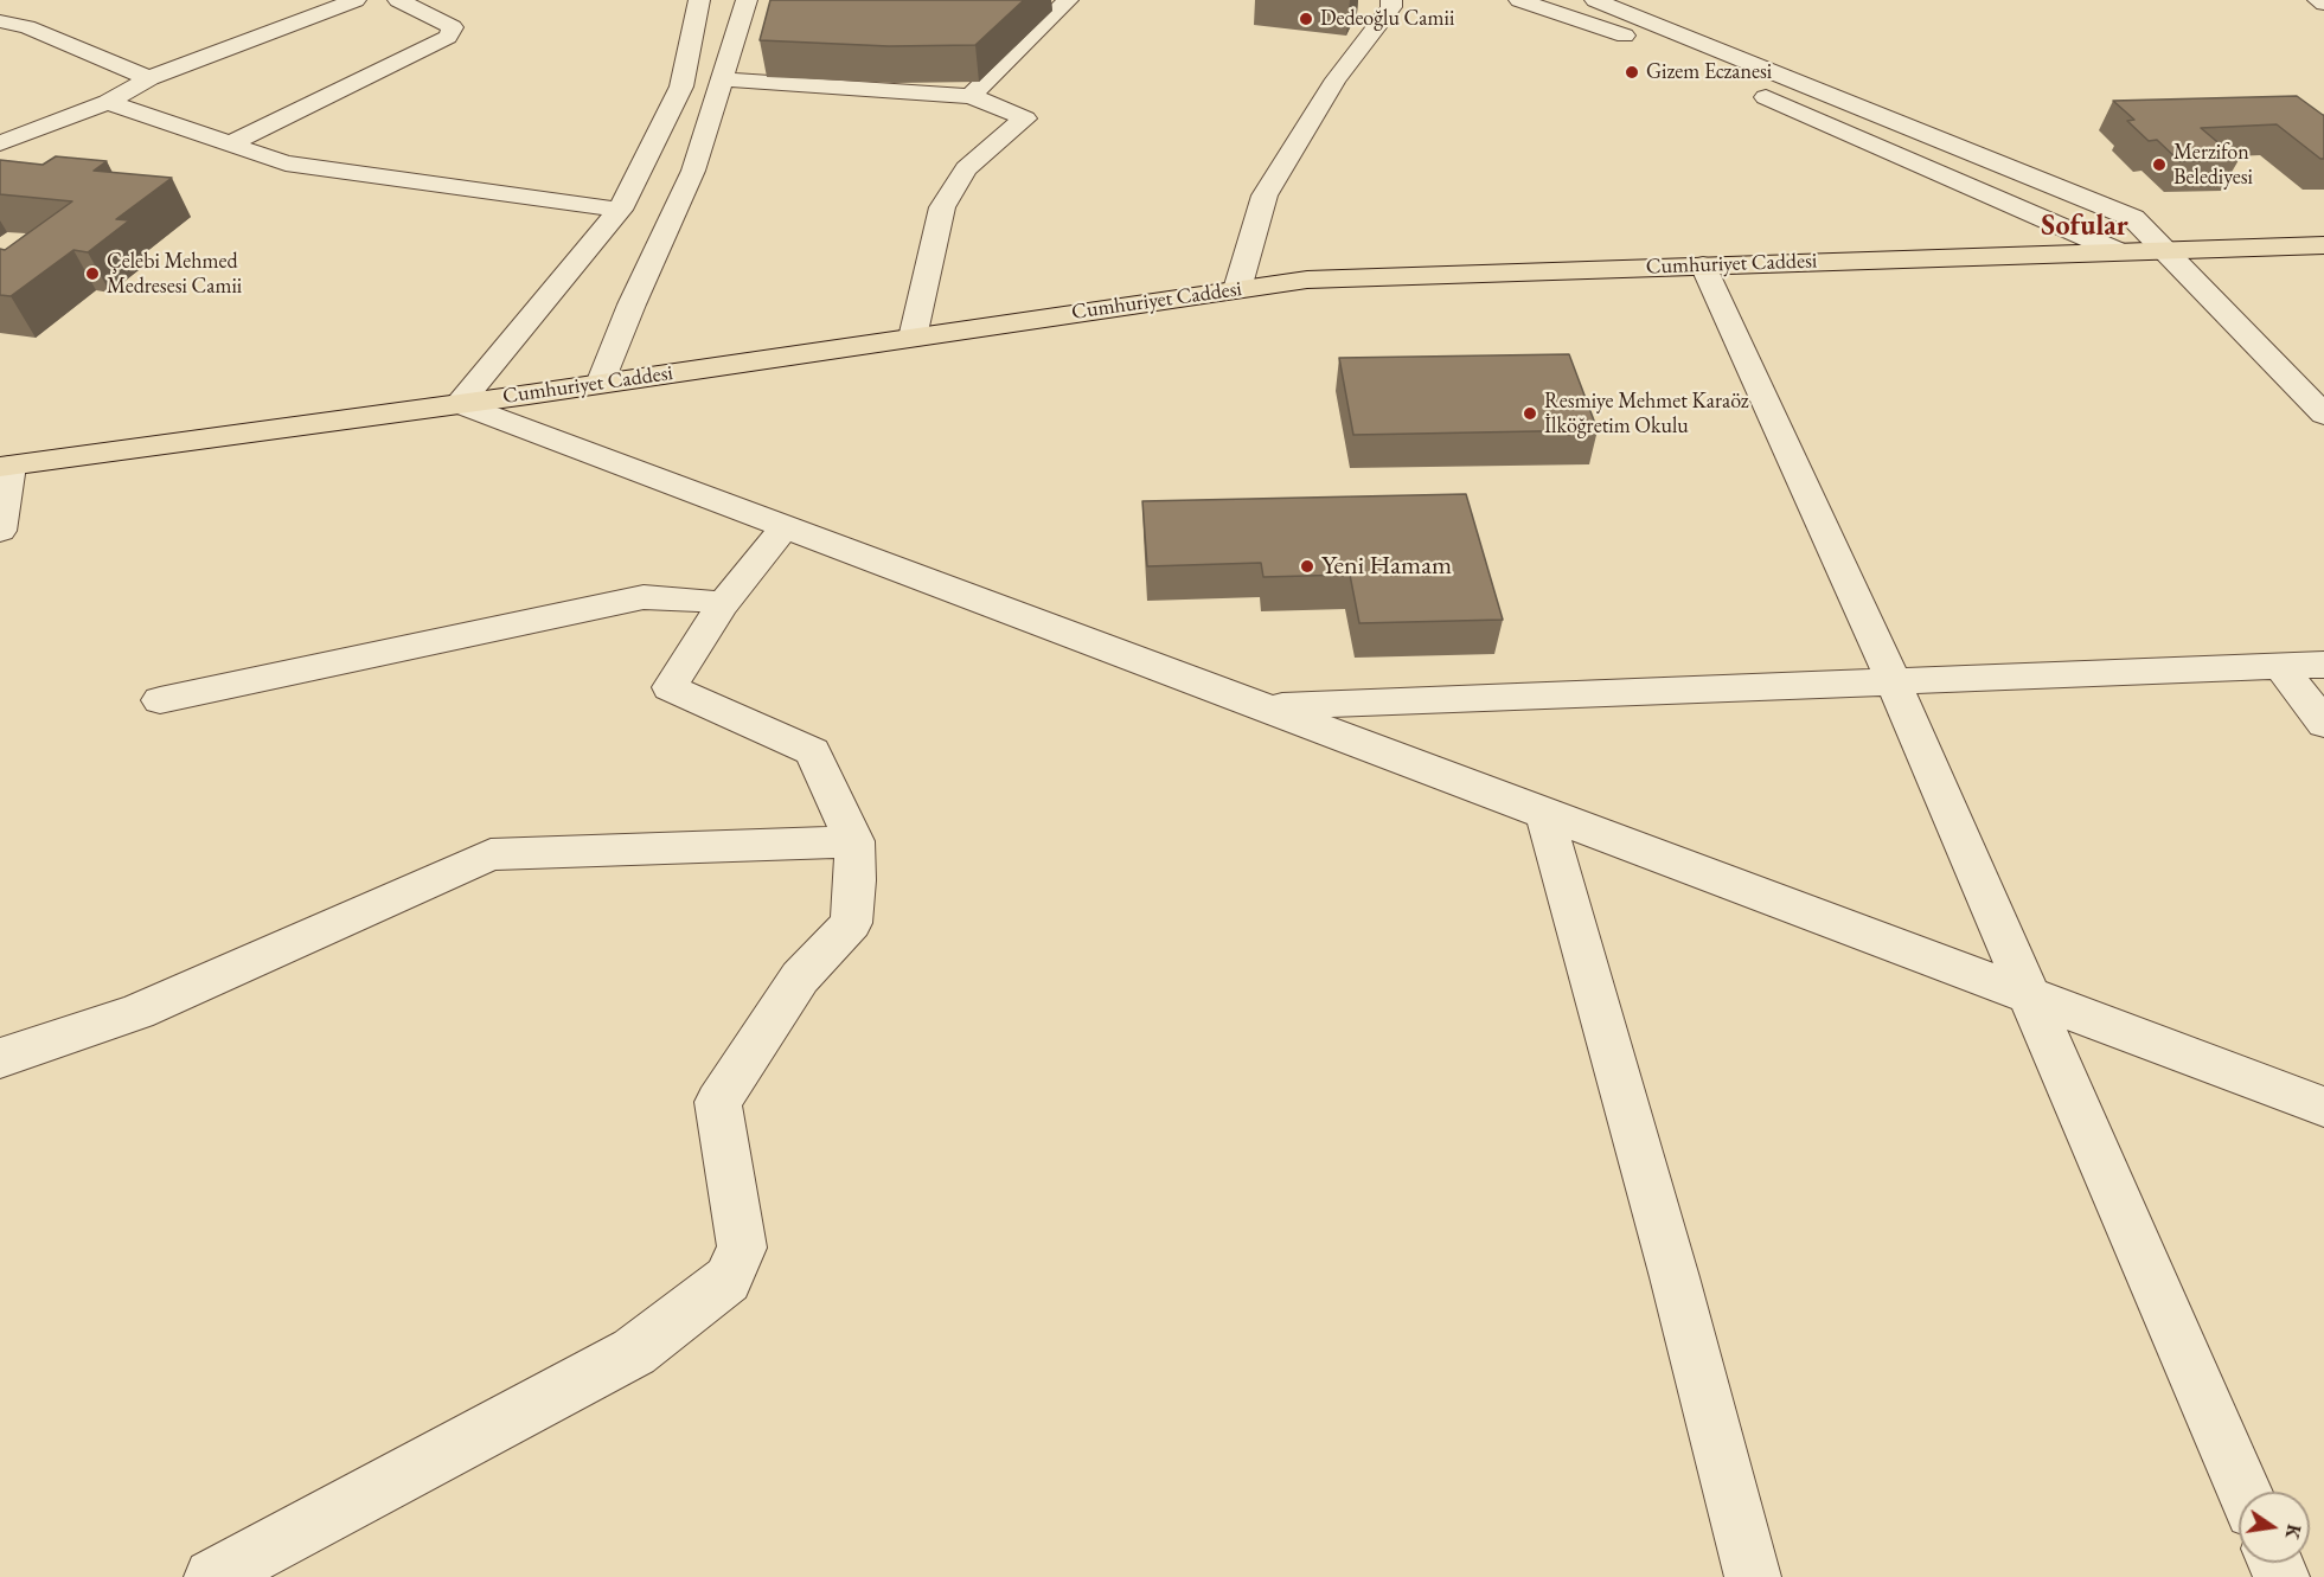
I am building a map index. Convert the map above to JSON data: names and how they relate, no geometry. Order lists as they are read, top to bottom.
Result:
{
  "streets": {
    "main road": ["Cumhuriyet Caddesi"]
  },
  "districts": ["Sofular"],
  "places": [
    "Dedeoğlu Camii",
    "Gizem Eczanesi",
    "Merzifon Belediyesi",
    "Çelebi Mehmed Medresesi Camii",
    "Resmiye Mehmet Karaöz İlköğretim Okulu",
    "Yeni Hamam"
  ],
  "north": "right"
}
